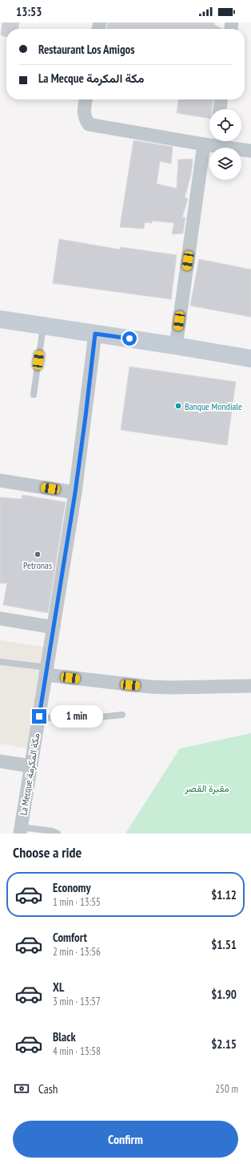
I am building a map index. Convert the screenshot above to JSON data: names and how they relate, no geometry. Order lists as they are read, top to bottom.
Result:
{
  "streets": {
    "street": ["La Mecque مكة المكرمة"]
  },
  "parks": ["مقبرة القصر"],
  "places": ["Banque Mondiale", "Petronas"],
  "page": {
    "status": "13:53",
    "banner": ["Restaurant Los Amigos", "La Mecque مكة المكرمة"],
    "bubble": "1 min",
    "heading": "Choose a ride",
    "list": [
      {
        "name": "Economy",
        "note": "1 min · 13:55",
        "value": "$1.12"
      },
      {
        "name": "Comfort",
        "note": "2 min · 13:56",
        "value": "$1.51"
      },
      {
        "name": "XL",
        "note": "3 min · 13:57",
        "value": "$1.90"
      },
      {
        "name": "Black",
        "note": "4 min · 13:58",
        "value": "$2.15"
      }
    ],
    "pay": ["Cash", "250 m"],
    "buttons": "Confirm"
  }
}
